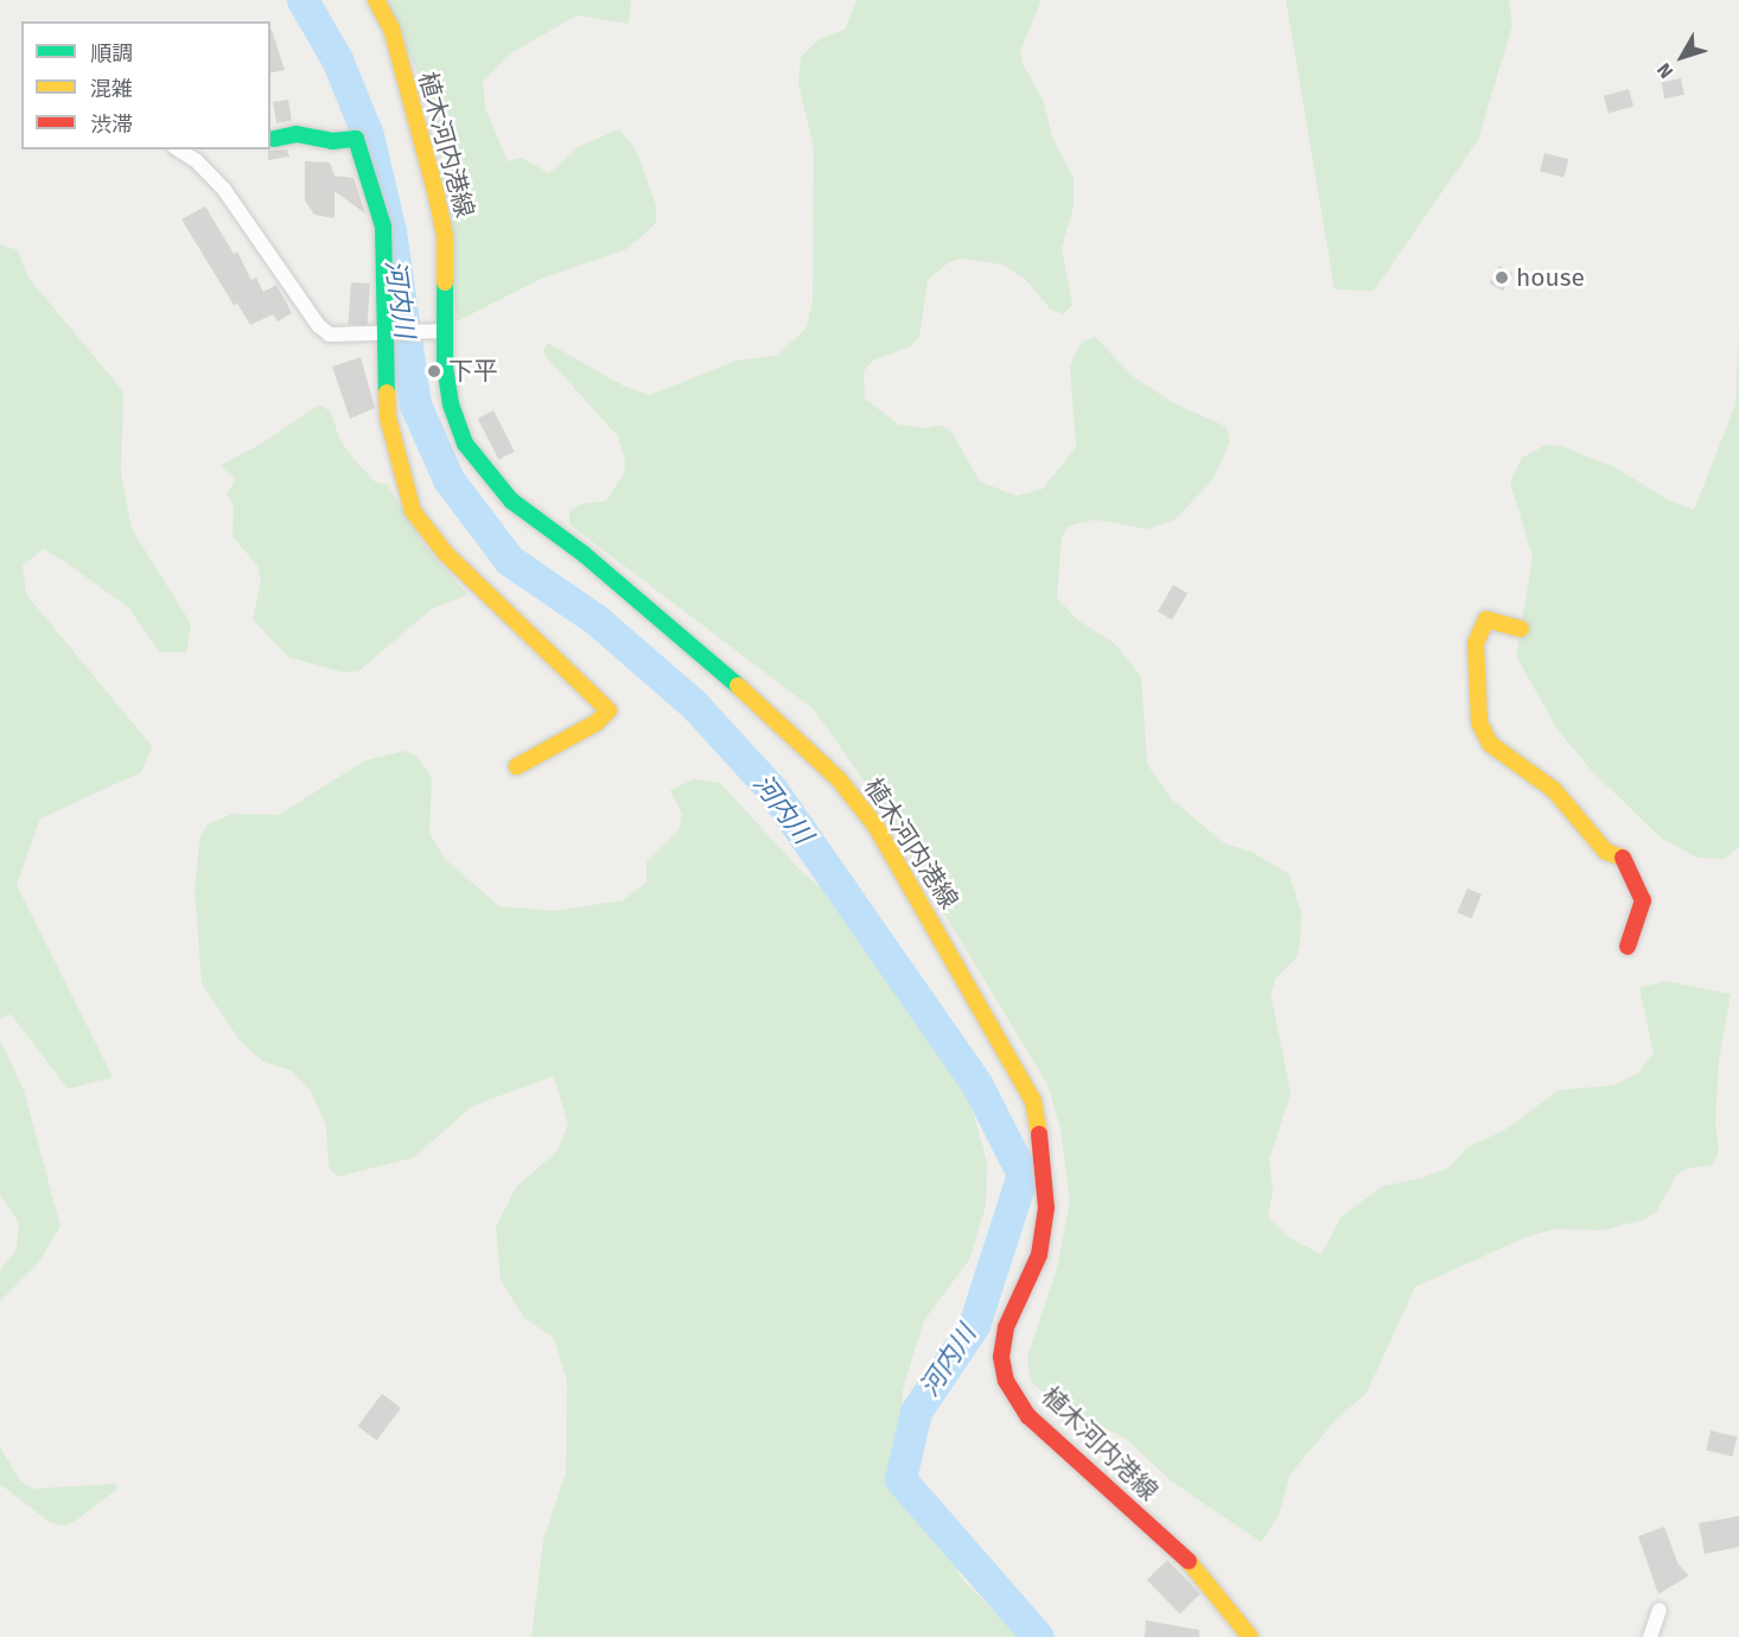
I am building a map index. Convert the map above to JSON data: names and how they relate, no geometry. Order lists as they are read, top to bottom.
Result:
{
  "streets": {
    "main road": ["植木河内港線"]
  },
  "water": ["河内川"],
  "places": ["house", "下平"],
  "legend": ["順調", "混雑", "渋滞"],
  "north": "bottom left"
}
